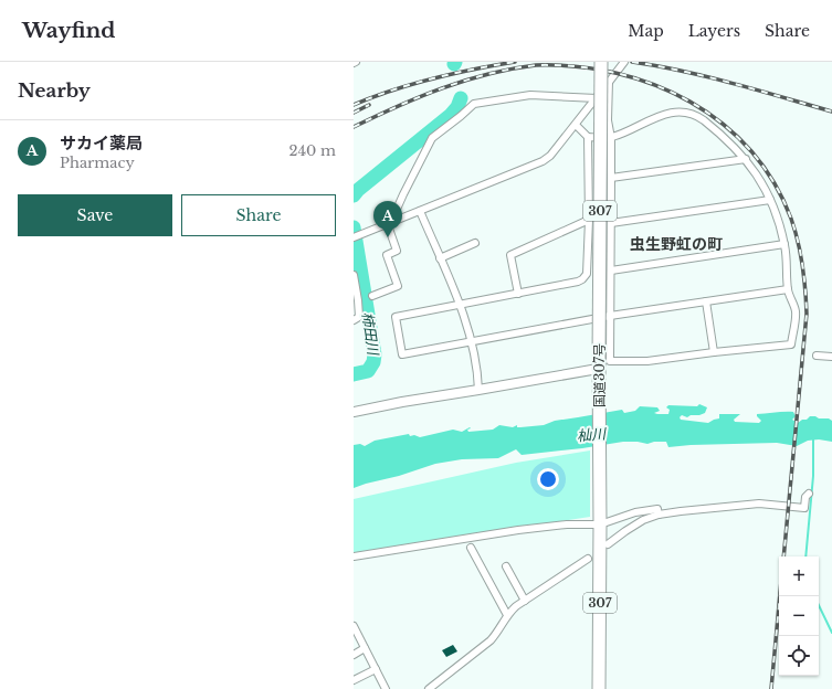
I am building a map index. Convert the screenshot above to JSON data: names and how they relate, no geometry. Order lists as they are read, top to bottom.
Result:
{
  "streets": {
    "highway": ["307", "国道307号"]
  },
  "districts": ["虫生野虹の町"],
  "water": ["柿田川", "杣川"],
  "page": {
    "header": "Wayfind",
    "nav": ["Map", "Layers", "Share"],
    "heading": "Nearby",
    "list": [
      {
        "mark": "A",
        "name": "サカイ薬局",
        "note": "Pharmacy",
        "value": "240 m"
      }
    ],
    "buttons": ["Save", "Share"],
    "pins": "A",
    "map_buttons": ["+", "−"]
  }
}
